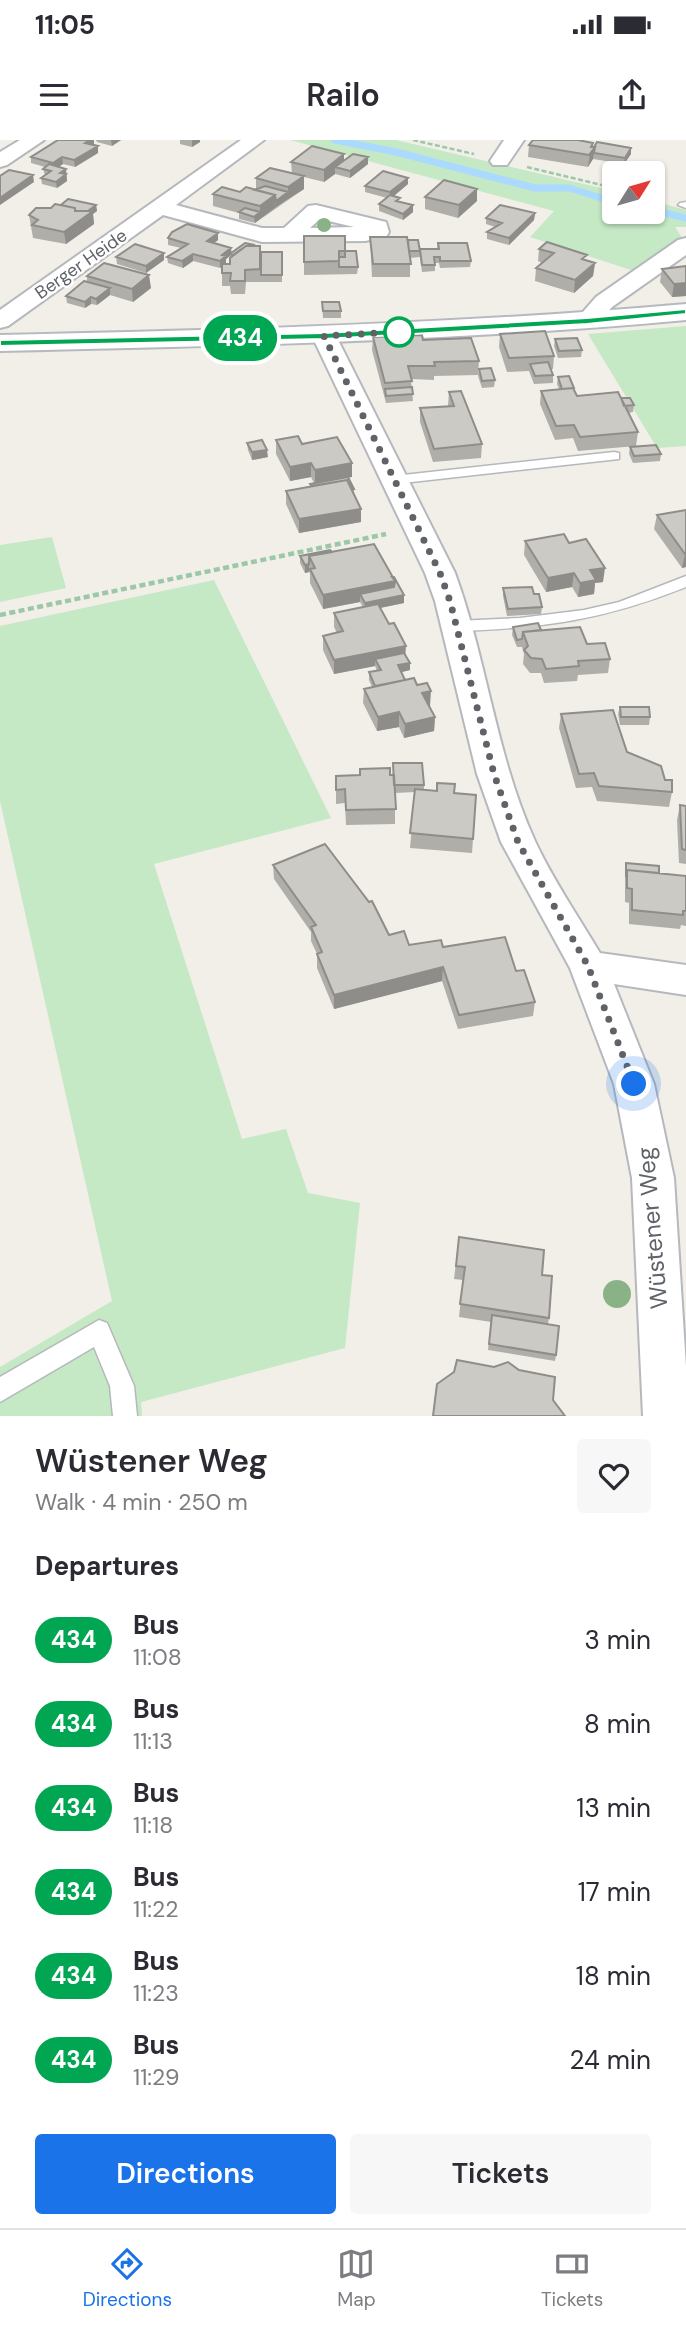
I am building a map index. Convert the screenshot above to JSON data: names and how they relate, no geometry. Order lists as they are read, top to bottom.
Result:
{
  "streets": {
    "street": ["Berger Heide", "Wüstener Weg"]
  },
  "lines": ["bus line 434"],
  "north": "top right",
  "page": {
    "status": "11:05",
    "header": "Railo",
    "on_map": "434",
    "heading": [
      ["Wüstener Weg", "Walk · 4 min · 250 m"],
      "Departures"
    ],
    "list": [
      {
        "mark": "434",
        "name": "Bus",
        "note": "11:08",
        "value": "3 min"
      },
      {
        "mark": "434",
        "name": "Bus",
        "note": "11:13",
        "value": "8 min"
      },
      {
        "mark": "434",
        "name": "Bus",
        "note": "11:18",
        "value": "13 min"
      },
      {
        "mark": "434",
        "name": "Bus",
        "note": "11:22",
        "value": "17 min"
      },
      {
        "mark": "434",
        "name": "Bus",
        "note": "11:23",
        "value": "18 min"
      },
      {
        "mark": "434",
        "name": "Bus",
        "note": "11:29",
        "value": "24 min"
      }
    ],
    "buttons": ["Directions", "Tickets"],
    "tabs": ["Directions", "Map", "Tickets"]
  }
}
